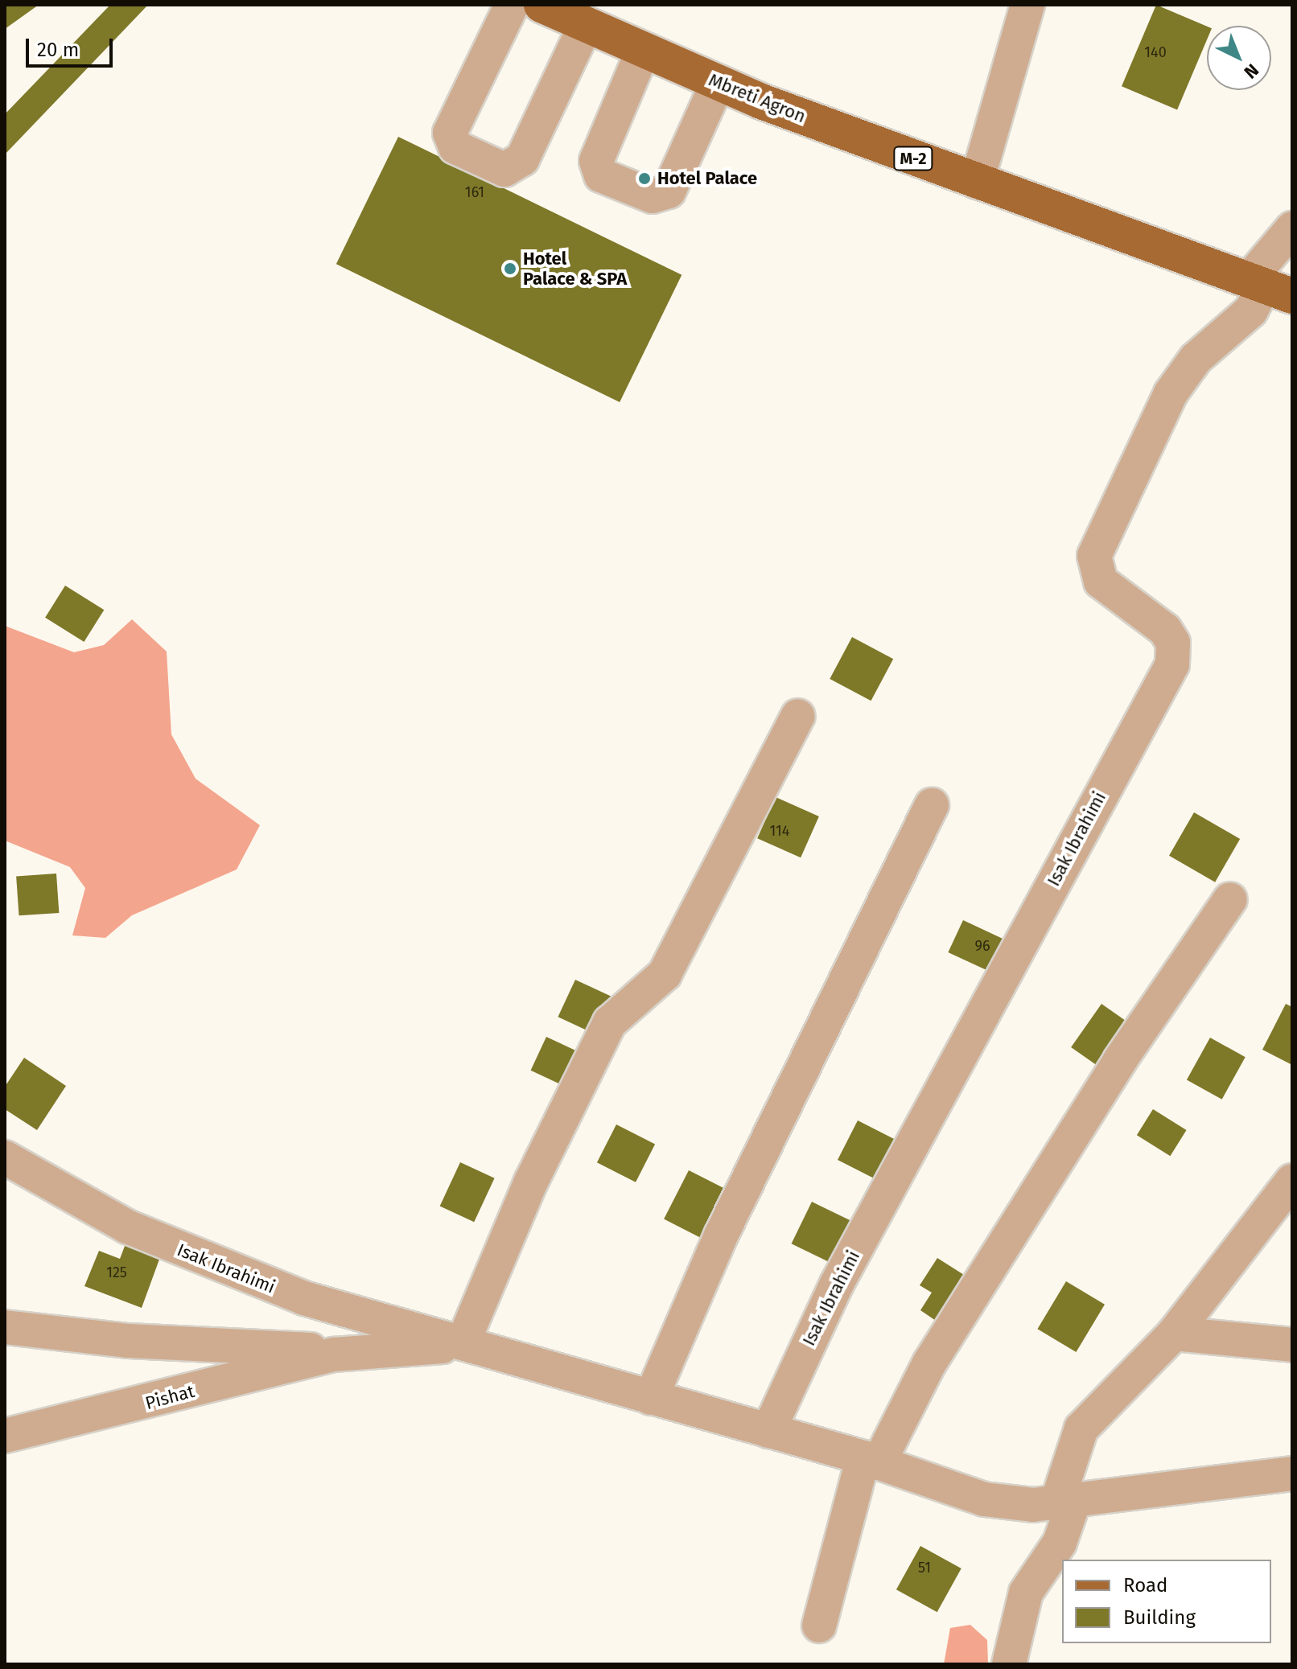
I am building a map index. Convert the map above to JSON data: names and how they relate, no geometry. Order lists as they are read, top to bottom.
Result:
{
  "streets": {
    "main road": ["Mbreti Agron", "M-2"],
    "street": ["Isak Ibrahimi", "Pishat"]
  },
  "crossings": [
    ["Mbreti Agron", "Isak Ibrahimi"],
    ["Isak Ibrahimi", "Pishat"]
  ],
  "places": ["Hotel Palace", "Hotel Palace & SPA"],
  "house_numbers": [
    "140",
    "161",
    "114",
    "96",
    "125",
    "51"
  ],
  "legend": ["Road", "Building"],
  "scale_bar": "20 m",
  "north": "bottom right"
}
